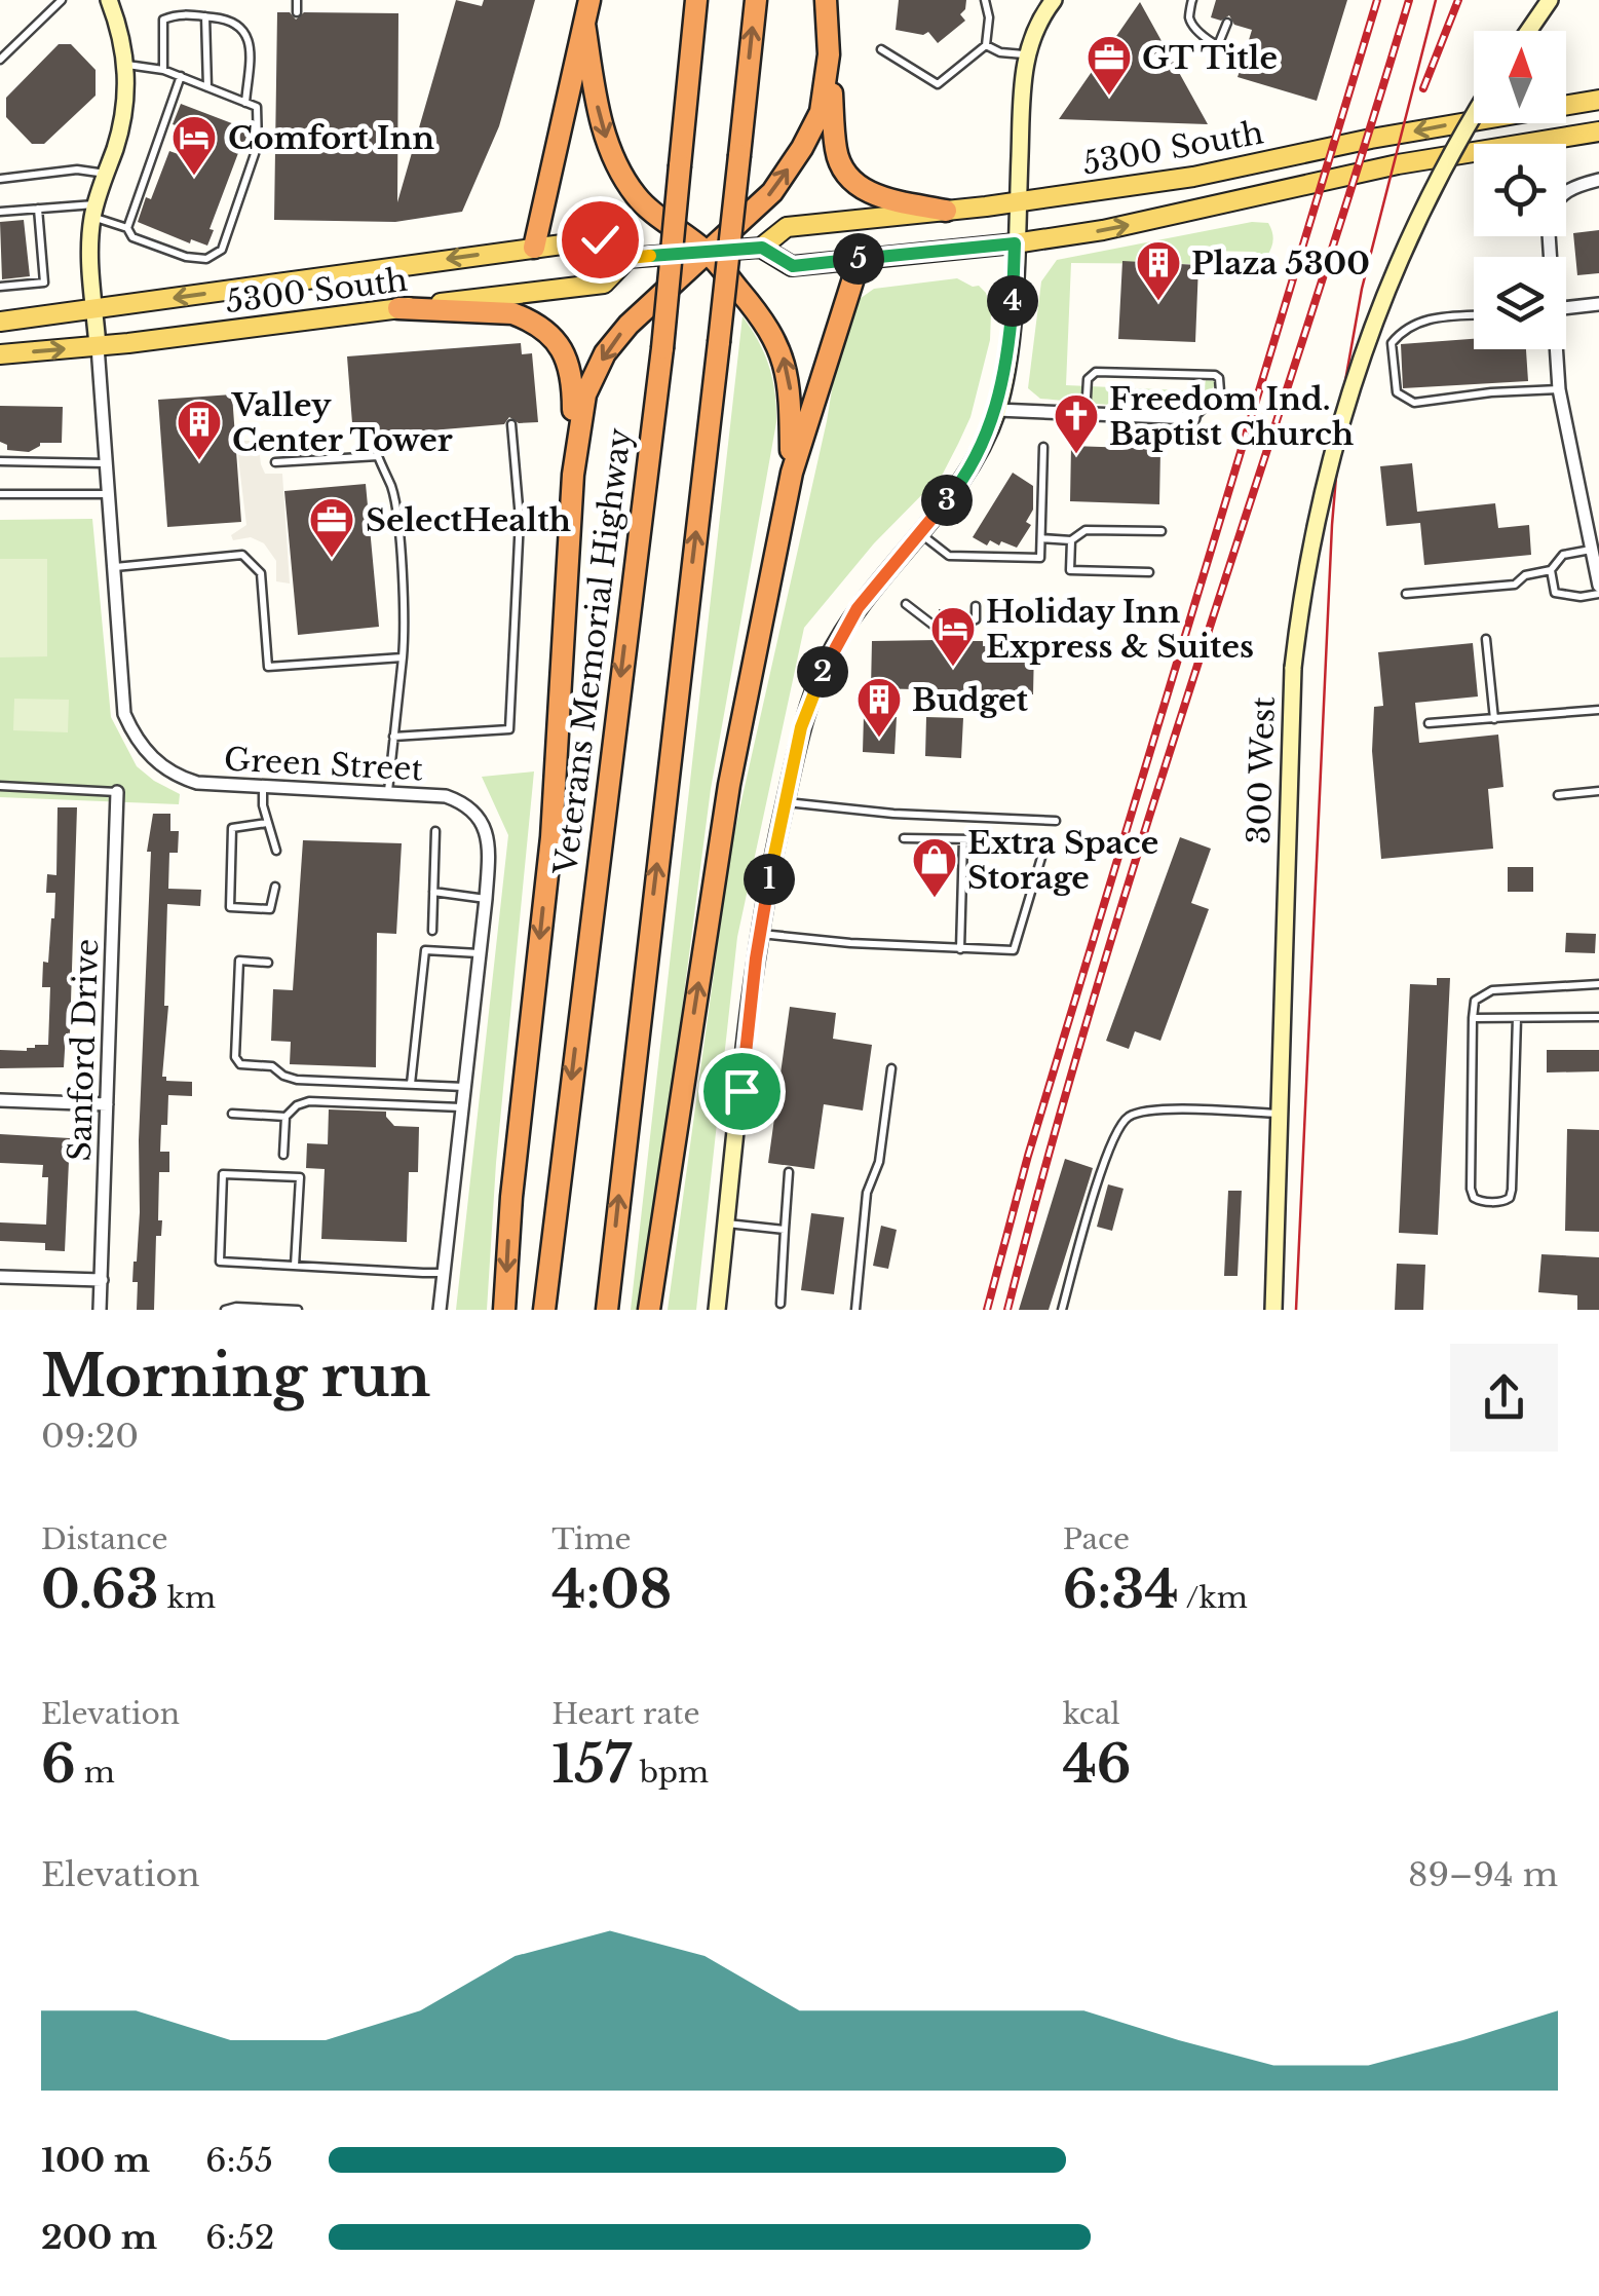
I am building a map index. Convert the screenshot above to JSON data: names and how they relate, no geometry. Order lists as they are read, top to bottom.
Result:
{
  "streets": {
    "highway": ["Veterans Memorial Highway"],
    "main road": ["5300 South"],
    "street": ["Green Street", "300 West", "Sanford Drive"]
  },
  "crossings": [
    ["5300 South", "Green Street"]
  ],
  "places": {
    "office": ["GT Title", "SelectHealth"],
    "hotel": ["Comfort Inn", "Holiday Inn Express & Suites"],
    "building": ["Plaza 5300", "Valley Center Tower", "Budget"],
    "church": ["Freedom Ind. Baptist Church"],
    "shop": ["Extra Space Storage"]
  },
  "north": "top",
  "page": {
    "pins": [
      "5",
      "4",
      "3",
      "2",
      "1"
    ],
    "heading": ["Morning run", "09:20"],
    "stats": [
      ["Distance", "0.63 km"],
      ["Time", "4:08"],
      ["Pace", "6:34 /km"],
      ["Elevation", "6 m"],
      ["Heart rate", "157 bpm"],
      ["kcal", "46"]
    ],
    "chart": ["Elevation", "89–94 m"],
    "list": [
      {
        "name": "100 m",
        "note": "6:55"
      },
      {
        "name": "200 m",
        "note": "6:52"
      }
    ]
  }
}
